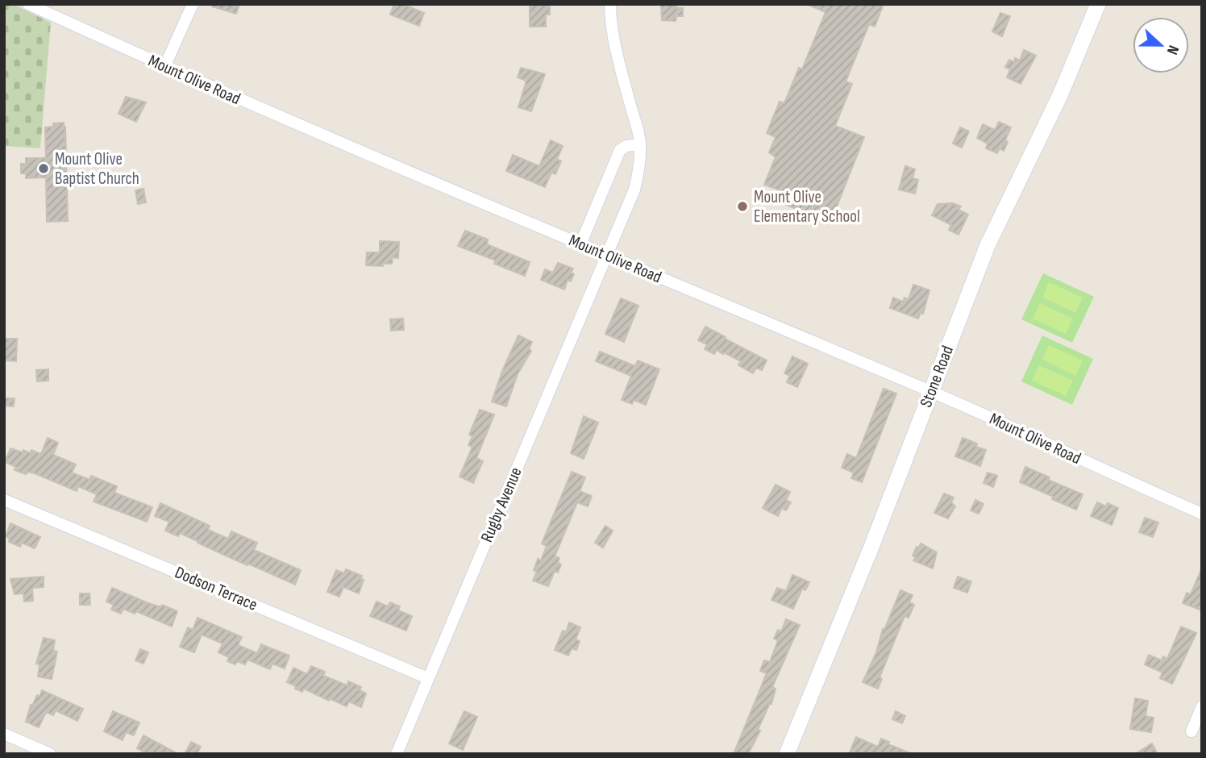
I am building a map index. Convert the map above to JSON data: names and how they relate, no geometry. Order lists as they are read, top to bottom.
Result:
{
  "streets": {
    "street": [
      "Mount Olive Road",
      "Stone Road",
      "Rugby Avenue",
      "Dodson Terrace"
    ]
  },
  "crossings": [
    ["Mount Olive Road", "Stone Road"],
    ["Mount Olive Road", "Rugby Avenue"],
    ["Rugby Avenue", "Dodson Terrace"]
  ],
  "places": ["Mount Olive Baptist Church", "Mount Olive Elementary School"],
  "north": "right"
}
